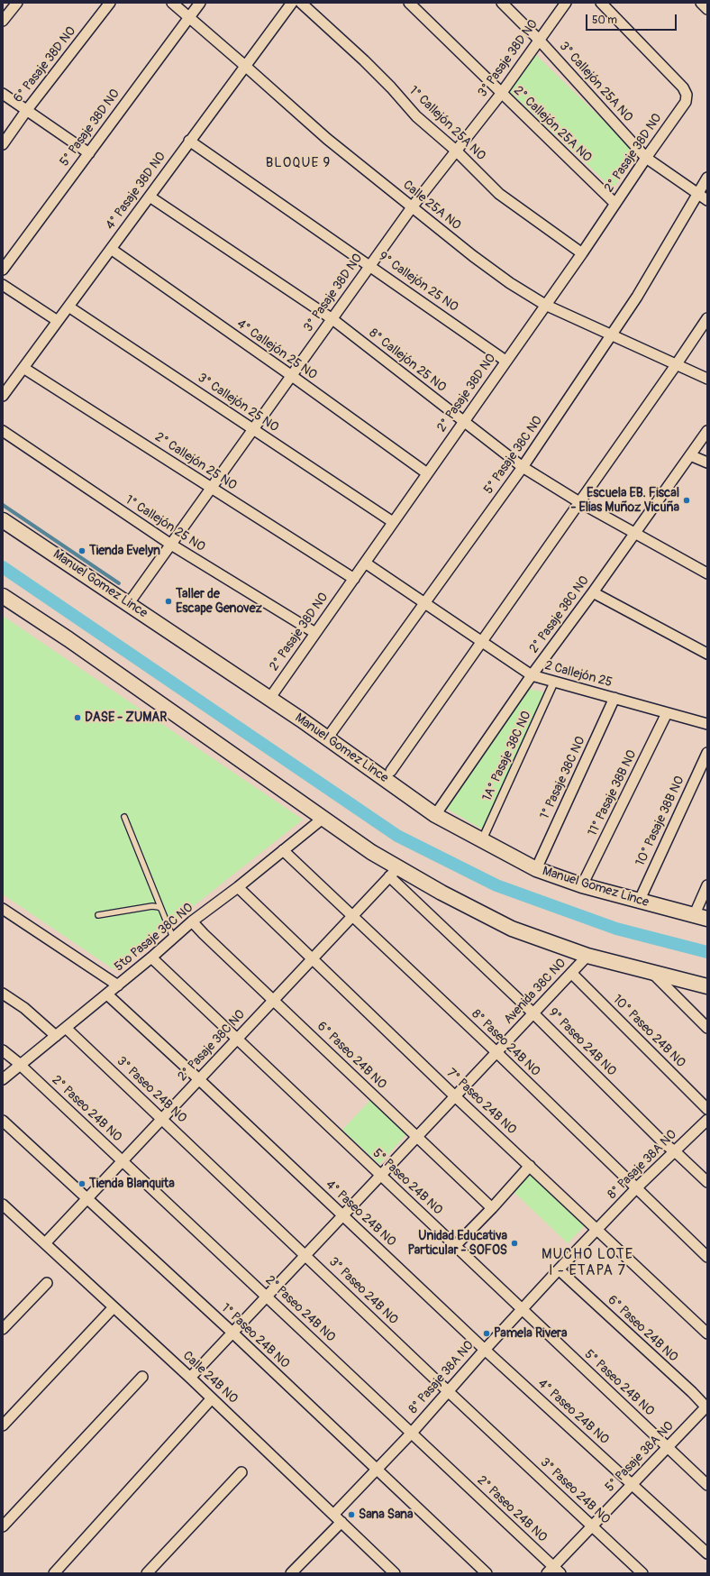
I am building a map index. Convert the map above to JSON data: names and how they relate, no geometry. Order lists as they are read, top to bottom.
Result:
{
  "streets": {
    "main road": ["Manuel Gomez Lince"],
    "street": [
      "3° Pasaje 38D NO",
      "6° Pasaje 38D NO",
      "3° Callejón 25A NO",
      "1° Callejón 25A NO",
      "2° Callejón 25A NO",
      "5° Pasaje 38D NO",
      "2° Pasaje 38D NO",
      "4° Pasaje 38D NO",
      "Calle 25A NO",
      "9° Callejón 25 NO",
      "4° Callejón 25 NO",
      "8° Callejón 25 NO",
      "3° Callejón 25 NO",
      "5° Pasaje 38C NO",
      "2° Callejón 25 NO",
      "1° Callejón 25 NO",
      "2° Pasaje 38C NO",
      "2 Callejón 25",
      "1A° Pasaje 38C NO",
      "1° Pasaje 38C NO",
      "11° Pasaje 38B NO",
      "10° Pasaje 38B NO",
      "5to Pasaje 38C NO",
      "Avenida 38C NO",
      "10° Paseo 24B NO",
      "9° Paseo 24B NO",
      "8° Paseo 24B NO",
      "6° Paseo 24B NO",
      "3° Paseo 24B NO",
      "7° Paseo 24B NO",
      "2° Paseo 24B NO",
      "8° Pasaje 38A NO",
      "5° Paseo 24B NO",
      "4° Paseo 24B NO",
      "1° Paseo 24B NO",
      "Calle 24B NO",
      "5° Pasaje 38A NO"
    ]
  },
  "crossings": [
    ["3° Pasaje 38D NO", "3° Callejón 25A NO"],
    ["3° Pasaje 38D NO", "1° Callejón 25A NO"],
    ["3° Pasaje 38D NO", "2° Callejón 25A NO"],
    ["3° Pasaje 38D NO", "Calle 25A NO"],
    ["3° Pasaje 38D NO", "9° Callejón 25 NO"],
    ["3° Pasaje 38D NO", "4° Callejón 25 NO"],
    ["3° Pasaje 38D NO", "8° Callejón 25 NO"],
    ["3° Pasaje 38D NO", "3° Callejón 25 NO"],
    ["3° Pasaje 38D NO", "2° Callejón 25 NO"],
    ["3° Pasaje 38D NO", "1° Callejón 25 NO"],
    ["3° Pasaje 38D NO", "Manuel Gomez Lince"],
    ["3° Callejón 25A NO", "2° Pasaje 38D NO"],
    ["3° Callejón 25A NO", "5° Pasaje 38C NO"],
    ["1° Callejón 25A NO", "2° Pasaje 38D NO"],
    ["2° Callejón 25A NO", "2° Pasaje 38D NO"],
    ["5° Pasaje 38D NO", "Calle 25A NO"],
    ["2° Pasaje 38D NO", "Calle 25A NO"],
    ["2° Pasaje 38D NO", "9° Callejón 25 NO"],
    ["2° Pasaje 38D NO", "4° Callejón 25 NO"],
    ["2° Pasaje 38D NO", "8° Callejón 25 NO"],
    ["2° Pasaje 38D NO", "3° Callejón 25 NO"],
    ["2° Pasaje 38D NO", "2° Callejón 25 NO"],
    ["2° Pasaje 38D NO", "1° Callejón 25 NO"],
    ["2° Pasaje 38D NO", "Manuel Gomez Lince"],
    ["2° Pasaje 38D NO", "2 Callejón 25"],
    ["4° Pasaje 38D NO", "Calle 25A NO"],
    ["4° Pasaje 38D NO", "9° Callejón 25 NO"],
    ["4° Pasaje 38D NO", "4° Callejón 25 NO"],
    ["4° Pasaje 38D NO", "8° Callejón 25 NO"],
    ["4° Pasaje 38D NO", "3° Callejón 25 NO"],
    ["4° Pasaje 38D NO", "2° Callejón 25 NO"],
    ["Calle 25A NO", "5° Pasaje 38C NO"],
    ["8° Callejón 25 NO", "5° Pasaje 38C NO"],
    ["8° Callejón 25 NO", "2° Pasaje 38C NO"],
    ["5° Pasaje 38C NO", "Manuel Gomez Lince"],
    ["5° Pasaje 38C NO", "2 Callejón 25"],
    ["Manuel Gomez Lince", "2° Pasaje 38C NO"],
    ["Manuel Gomez Lince", "1A° Pasaje 38C NO"],
    ["Manuel Gomez Lince", "1° Pasaje 38C NO"],
    ["Manuel Gomez Lince", "11° Pasaje 38B NO"],
    ["Manuel Gomez Lince", "10° Pasaje 38B NO"],
    ["2° Pasaje 38C NO", "2 Callejón 25"],
    ["2° Pasaje 38C NO", "9° Paseo 24B NO"],
    ["2° Pasaje 38C NO", "8° Paseo 24B NO"],
    ["2° Pasaje 38C NO", "6° Paseo 24B NO"],
    ["2° Pasaje 38C NO", "3° Paseo 24B NO"],
    ["2° Pasaje 38C NO", "7° Paseo 24B NO"],
    ["2° Pasaje 38C NO", "2° Paseo 24B NO"],
    ["2° Pasaje 38C NO", "5° Paseo 24B NO"],
    ["2° Pasaje 38C NO", "4° Paseo 24B NO"],
    ["2° Pasaje 38C NO", "1° Paseo 24B NO"],
    ["2° Pasaje 38C NO", "Calle 24B NO"],
    ["2 Callejón 25", "1A° Pasaje 38C NO"],
    ["2 Callejón 25", "1° Pasaje 38C NO"],
    ["2 Callejón 25", "11° Pasaje 38B NO"],
    ["5to Pasaje 38C NO", "8° Paseo 24B NO"],
    ["5to Pasaje 38C NO", "6° Paseo 24B NO"],
    ["5to Pasaje 38C NO", "3° Paseo 24B NO"],
    ["5to Pasaje 38C NO", "7° Paseo 24B NO"],
    ["5to Pasaje 38C NO", "2° Paseo 24B NO"],
    ["5to Pasaje 38C NO", "5° Paseo 24B NO"],
    ["5to Pasaje 38C NO", "4° Paseo 24B NO"],
    ["Avenida 38C NO", "10° Paseo 24B NO"],
    ["Avenida 38C NO", "9° Paseo 24B NO"],
    ["Avenida 38C NO", "8° Paseo 24B NO"],
    ["Avenida 38C NO", "6° Paseo 24B NO"],
    ["Avenida 38C NO", "3° Paseo 24B NO"],
    ["Avenida 38C NO", "7° Paseo 24B NO"],
    ["Avenida 38C NO", "2° Paseo 24B NO"],
    ["Avenida 38C NO", "5° Paseo 24B NO"],
    ["Avenida 38C NO", "4° Paseo 24B NO"],
    ["Avenida 38C NO", "1° Paseo 24B NO"],
    ["Avenida 38C NO", "Calle 24B NO"],
    ["9° Paseo 24B NO", "8° Pasaje 38A NO"],
    ["8° Paseo 24B NO", "8° Pasaje 38A NO"],
    ["6° Paseo 24B NO", "8° Pasaje 38A NO"],
    ["6° Paseo 24B NO", "5° Pasaje 38A NO"],
    ["3° Paseo 24B NO", "8° Pasaje 38A NO"],
    ["3° Paseo 24B NO", "5° Pasaje 38A NO"],
    ["7° Paseo 24B NO", "8° Pasaje 38A NO"],
    ["2° Paseo 24B NO", "8° Pasaje 38A NO"],
    ["2° Paseo 24B NO", "5° Pasaje 38A NO"],
    ["8° Pasaje 38A NO", "5° Paseo 24B NO"],
    ["8° Pasaje 38A NO", "4° Paseo 24B NO"],
    ["8° Pasaje 38A NO", "1° Paseo 24B NO"],
    ["8° Pasaje 38A NO", "Calle 24B NO"],
    ["5° Paseo 24B NO", "5° Pasaje 38A NO"],
    ["4° Paseo 24B NO", "5° Pasaje 38A NO"]
  ],
  "districts": ["BLOQUE 9", "MUCHO LOTE I - ETAPA 7"],
  "places": [
    "Escuela EB. Fiscal - Elias Muñoz Vicuña",
    "Tienda Evelyn",
    "Taller de Escape Genovez",
    "DASE - ZUMAR",
    "Tienda Blanquita",
    "Unidad Educativa Particular - SOFOS",
    "Pamela Rivera",
    "Sana Sana"
  ],
  "scale_bar": "50 m"
}
